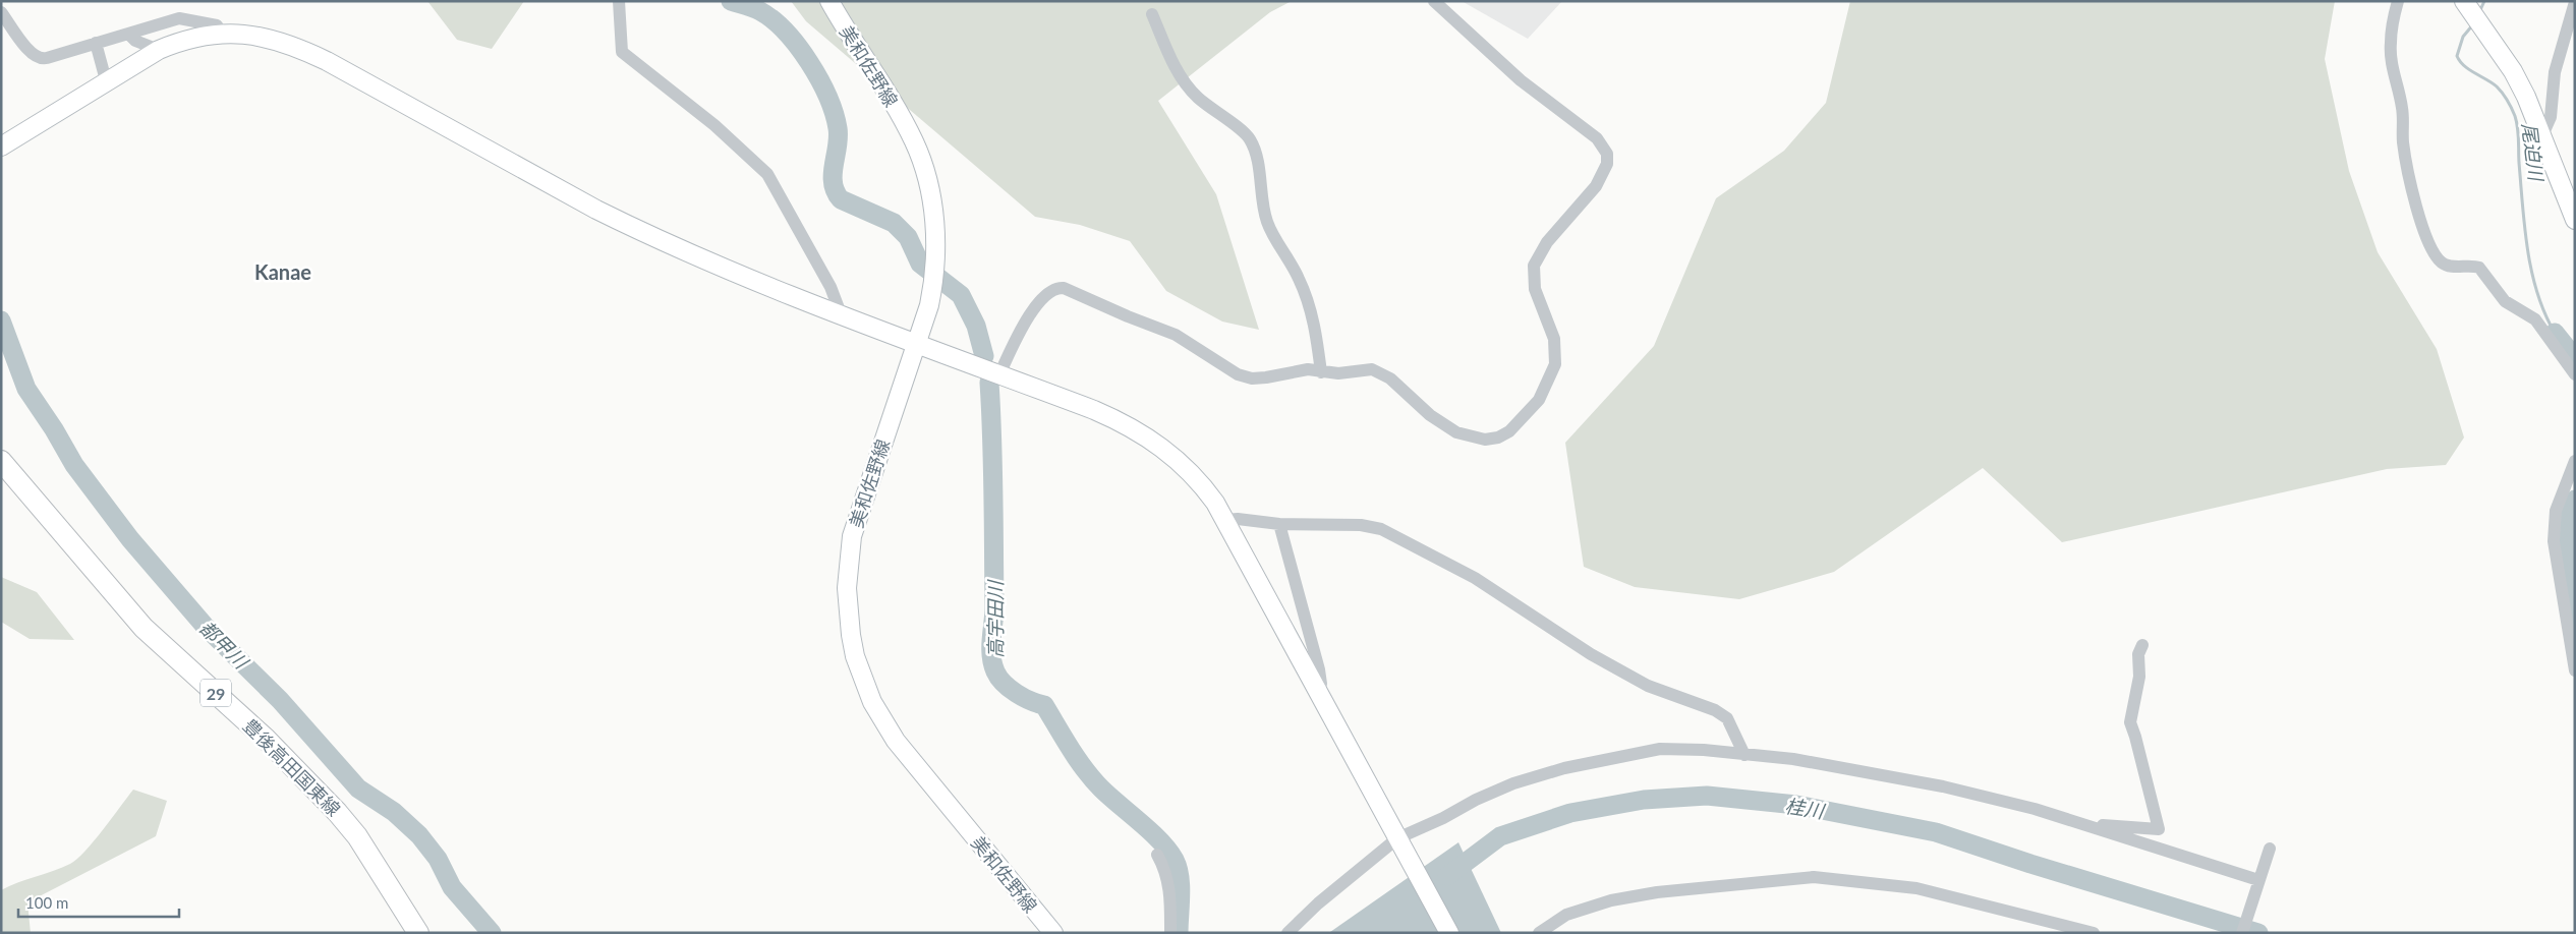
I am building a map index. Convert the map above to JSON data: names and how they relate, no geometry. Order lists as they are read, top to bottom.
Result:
{
  "streets": {
    "main road": ["29", "豊後高田国東線"],
    "street": ["美和佐野線"]
  },
  "districts": ["Kanae"],
  "water": [
    "尾迫川",
    "高宇田川",
    "都甲川",
    "桂川"
  ],
  "scale_bar": "100 m"
}
